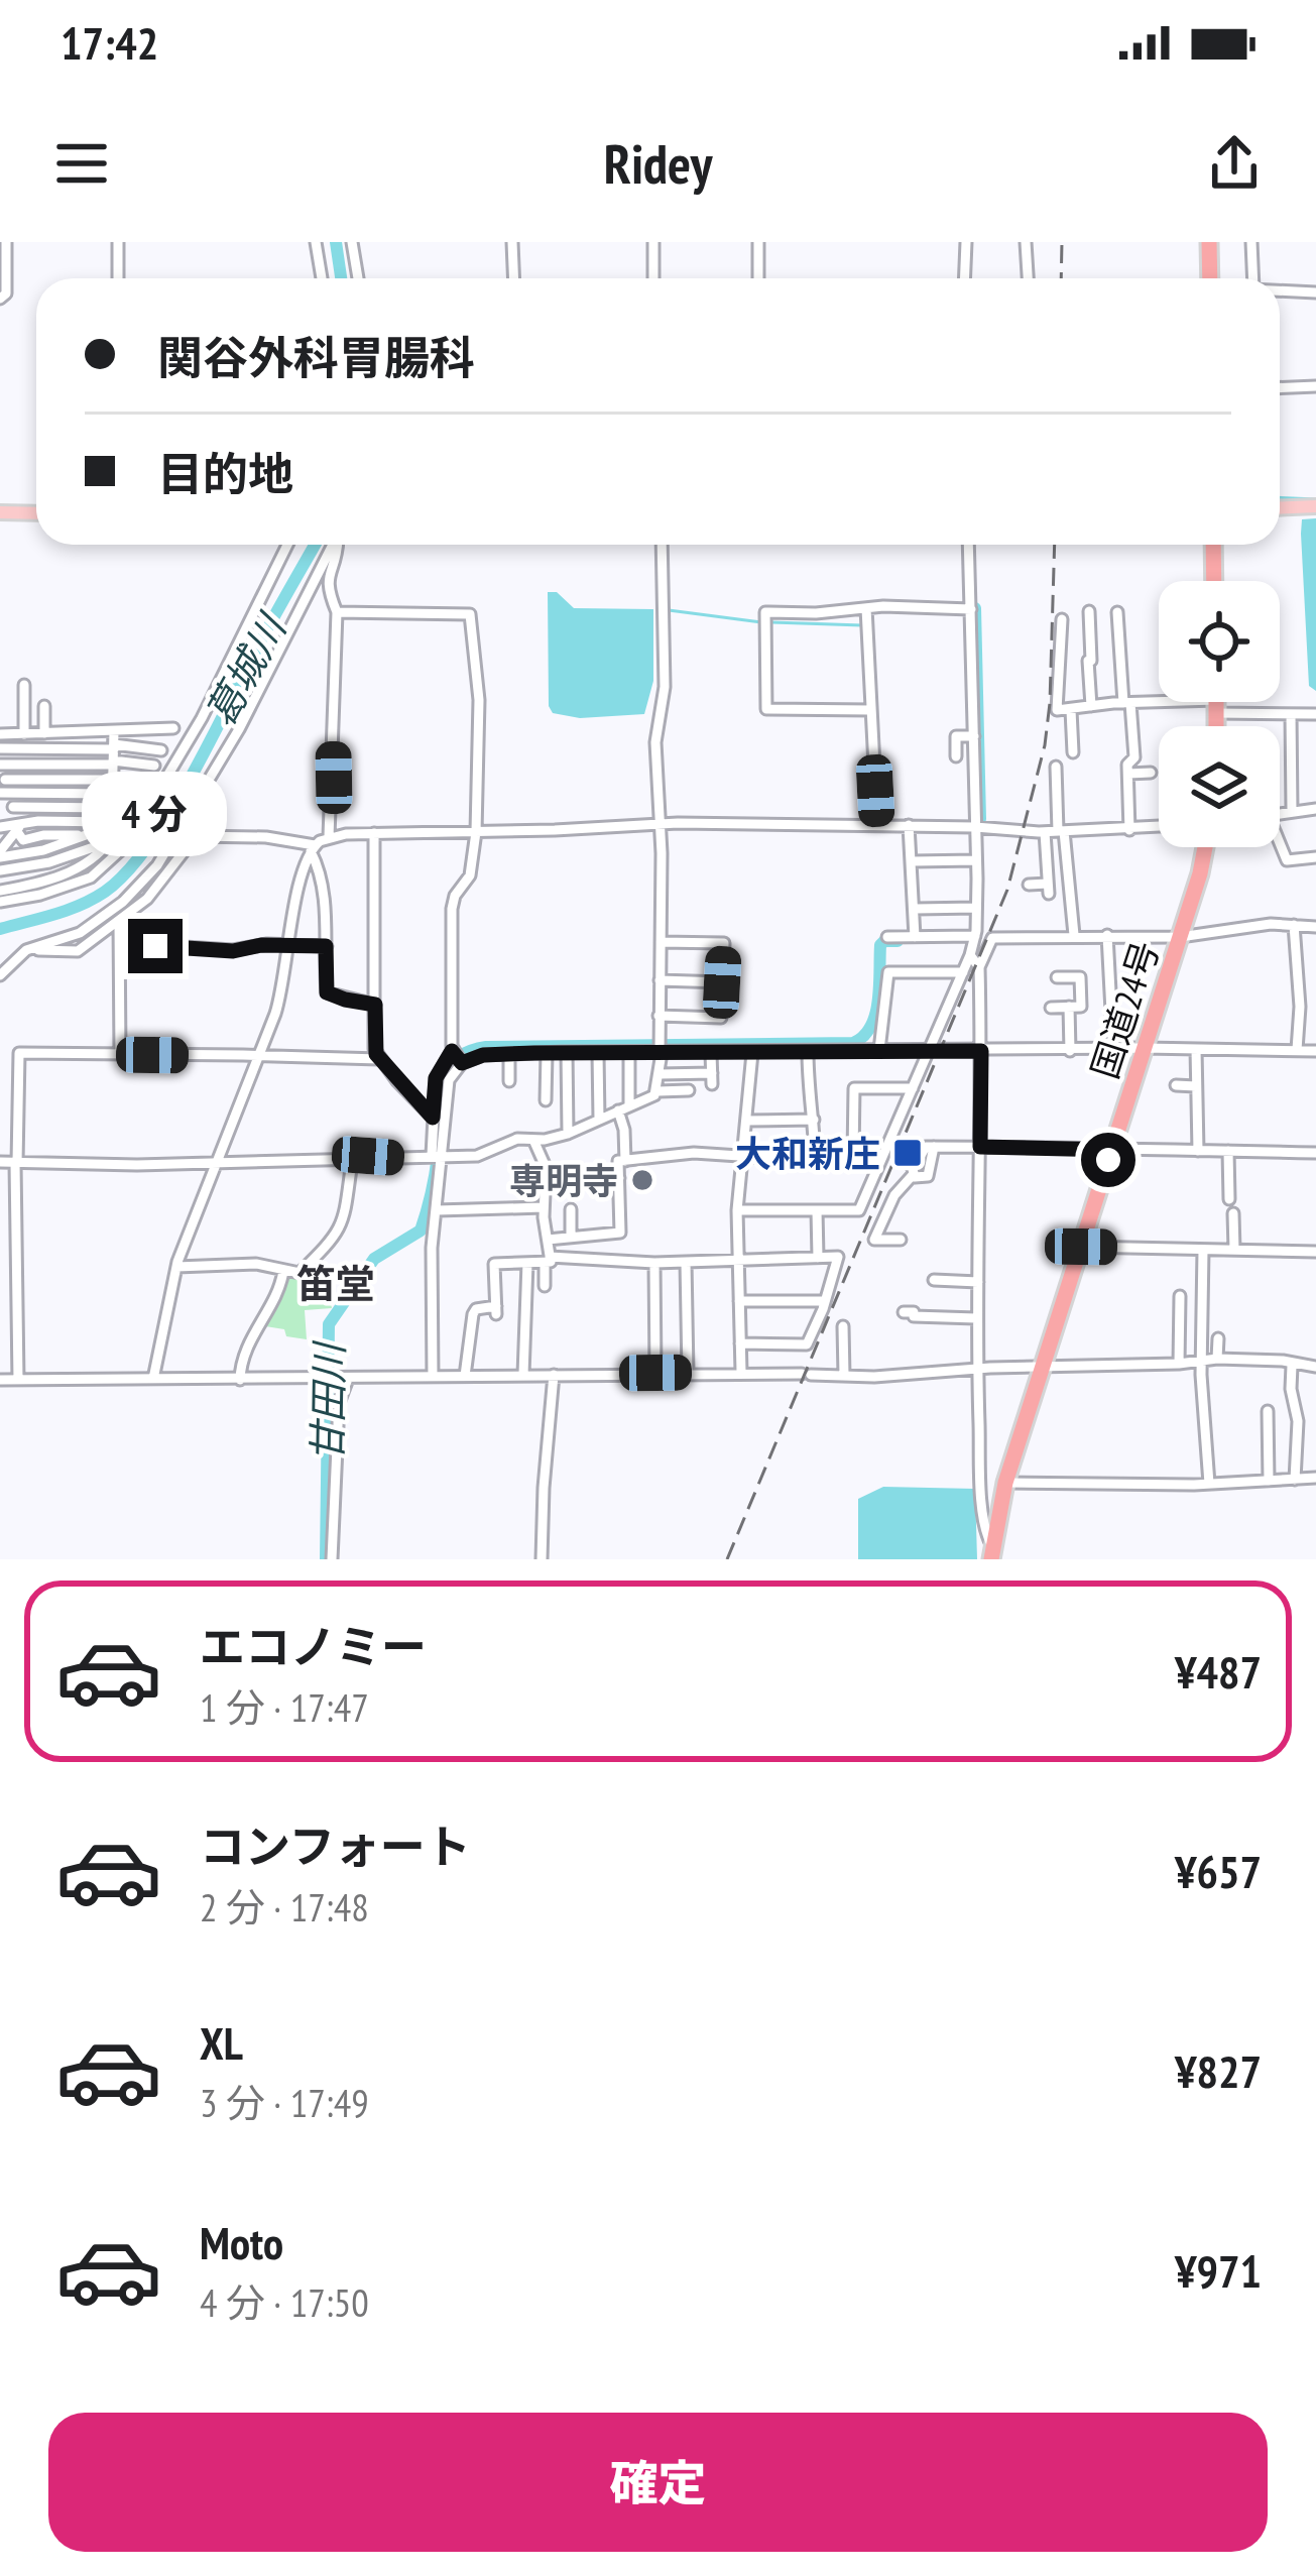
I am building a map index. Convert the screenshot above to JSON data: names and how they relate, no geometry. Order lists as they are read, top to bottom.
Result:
{
  "streets": {
    "highway": ["国道24号"]
  },
  "districts": ["笛堂"],
  "water": ["葛城川", "甘田川"],
  "places": {
    "transit": ["大和新庄"],
    "other": ["専明寺"]
  },
  "page": {
    "status": "17:42",
    "header": "Ridey",
    "banner": ["関谷外科胃腸科", "目的地"],
    "bubble": "4 分",
    "list": [
      {
        "name": "エコノミー",
        "note": "1 分 · 17:47",
        "value": "¥487"
      },
      {
        "name": "コンフォート",
        "note": "2 分 · 17:48",
        "value": "¥657"
      },
      {
        "name": "XL",
        "note": "3 分 · 17:49",
        "value": "¥827"
      },
      {
        "name": "Moto",
        "note": "4 分 · 17:50",
        "value": "¥971"
      }
    ],
    "buttons": "確定"
  }
}
